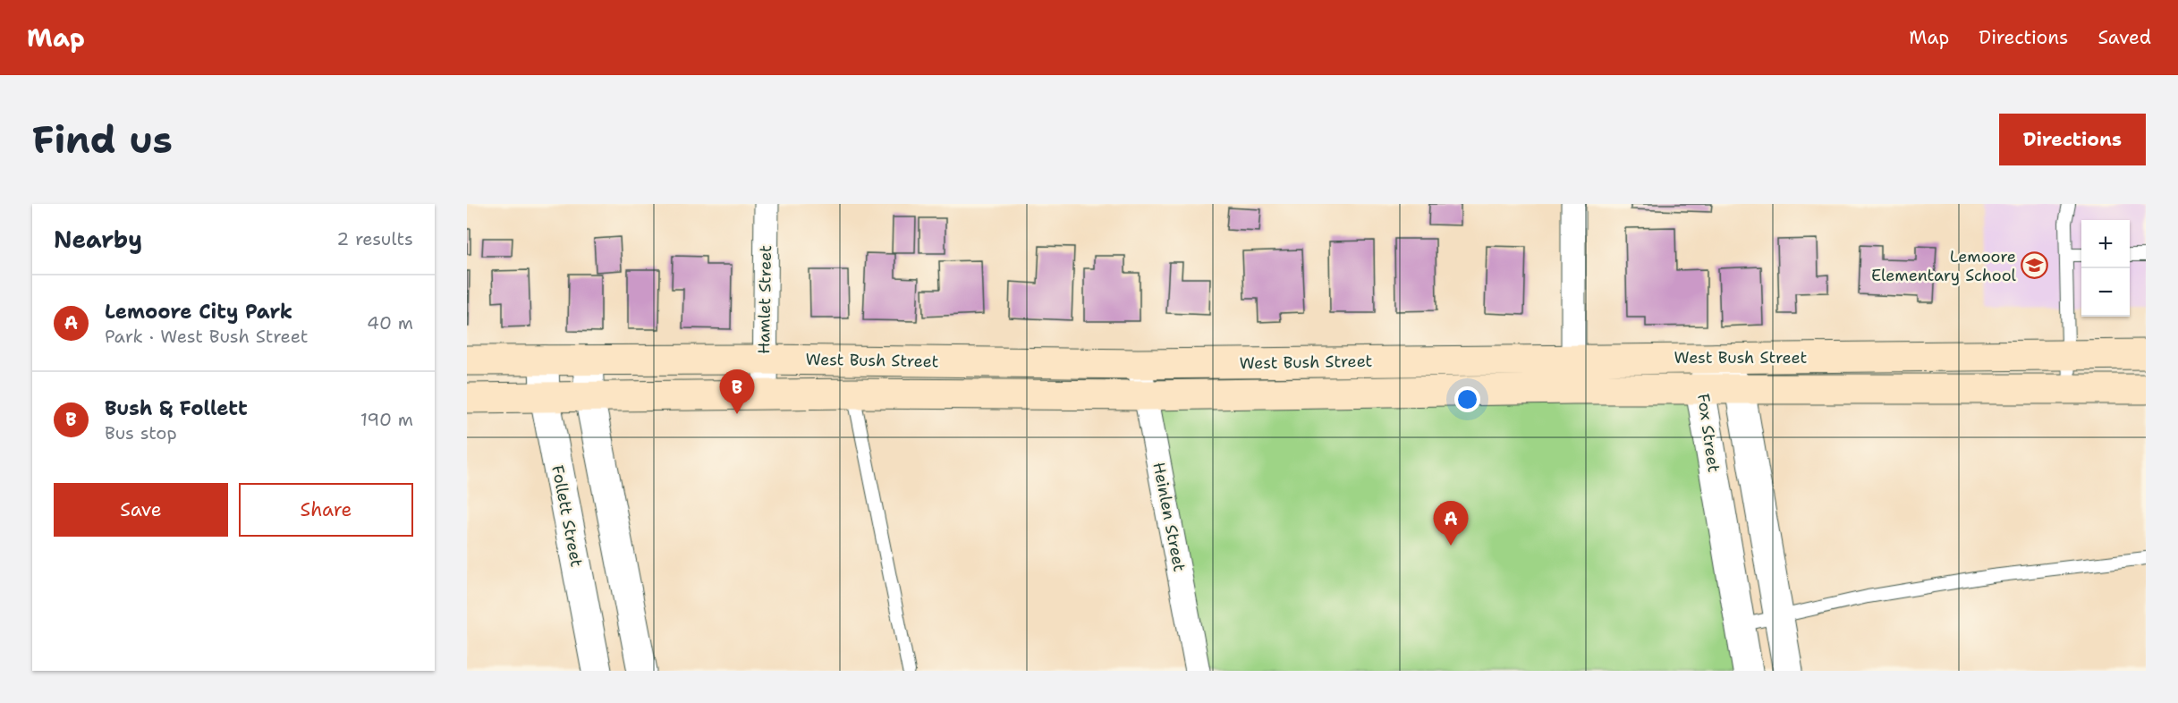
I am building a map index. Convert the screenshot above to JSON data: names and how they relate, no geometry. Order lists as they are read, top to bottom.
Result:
{
  "streets": {
    "main road": ["West Bush Street"],
    "street": [
      "Hamlet Street",
      "Fox Street",
      "Follett Street",
      "Heinlen Street"
    ]
  },
  "crossings": [
    ["Hamlet Street", "West Bush Street"],
    ["West Bush Street", "Fox Street"],
    ["West Bush Street", "Follett Street"],
    ["West Bush Street", "Heinlen Street"]
  ],
  "places": {
    "school or university": ["Lemoore Elementary School"]
  },
  "page": {
    "header": "Map",
    "nav": ["Map", "Directions", "Saved"],
    "buttons": [
      "Directions",
      ["Save", "Share"]
    ],
    "title": "Find us",
    "heading": ["Nearby", "2 results"],
    "map_buttons": ["+", "−"],
    "list": [
      {
        "mark": "A",
        "name": "Lemoore City Park",
        "note": "Park · West Bush Street",
        "value": "40 m"
      },
      {
        "mark": "B",
        "name": "Bush & Follett",
        "note": "Bus stop",
        "value": "190 m"
      }
    ],
    "pins": ["B", "A"]
  }
}
